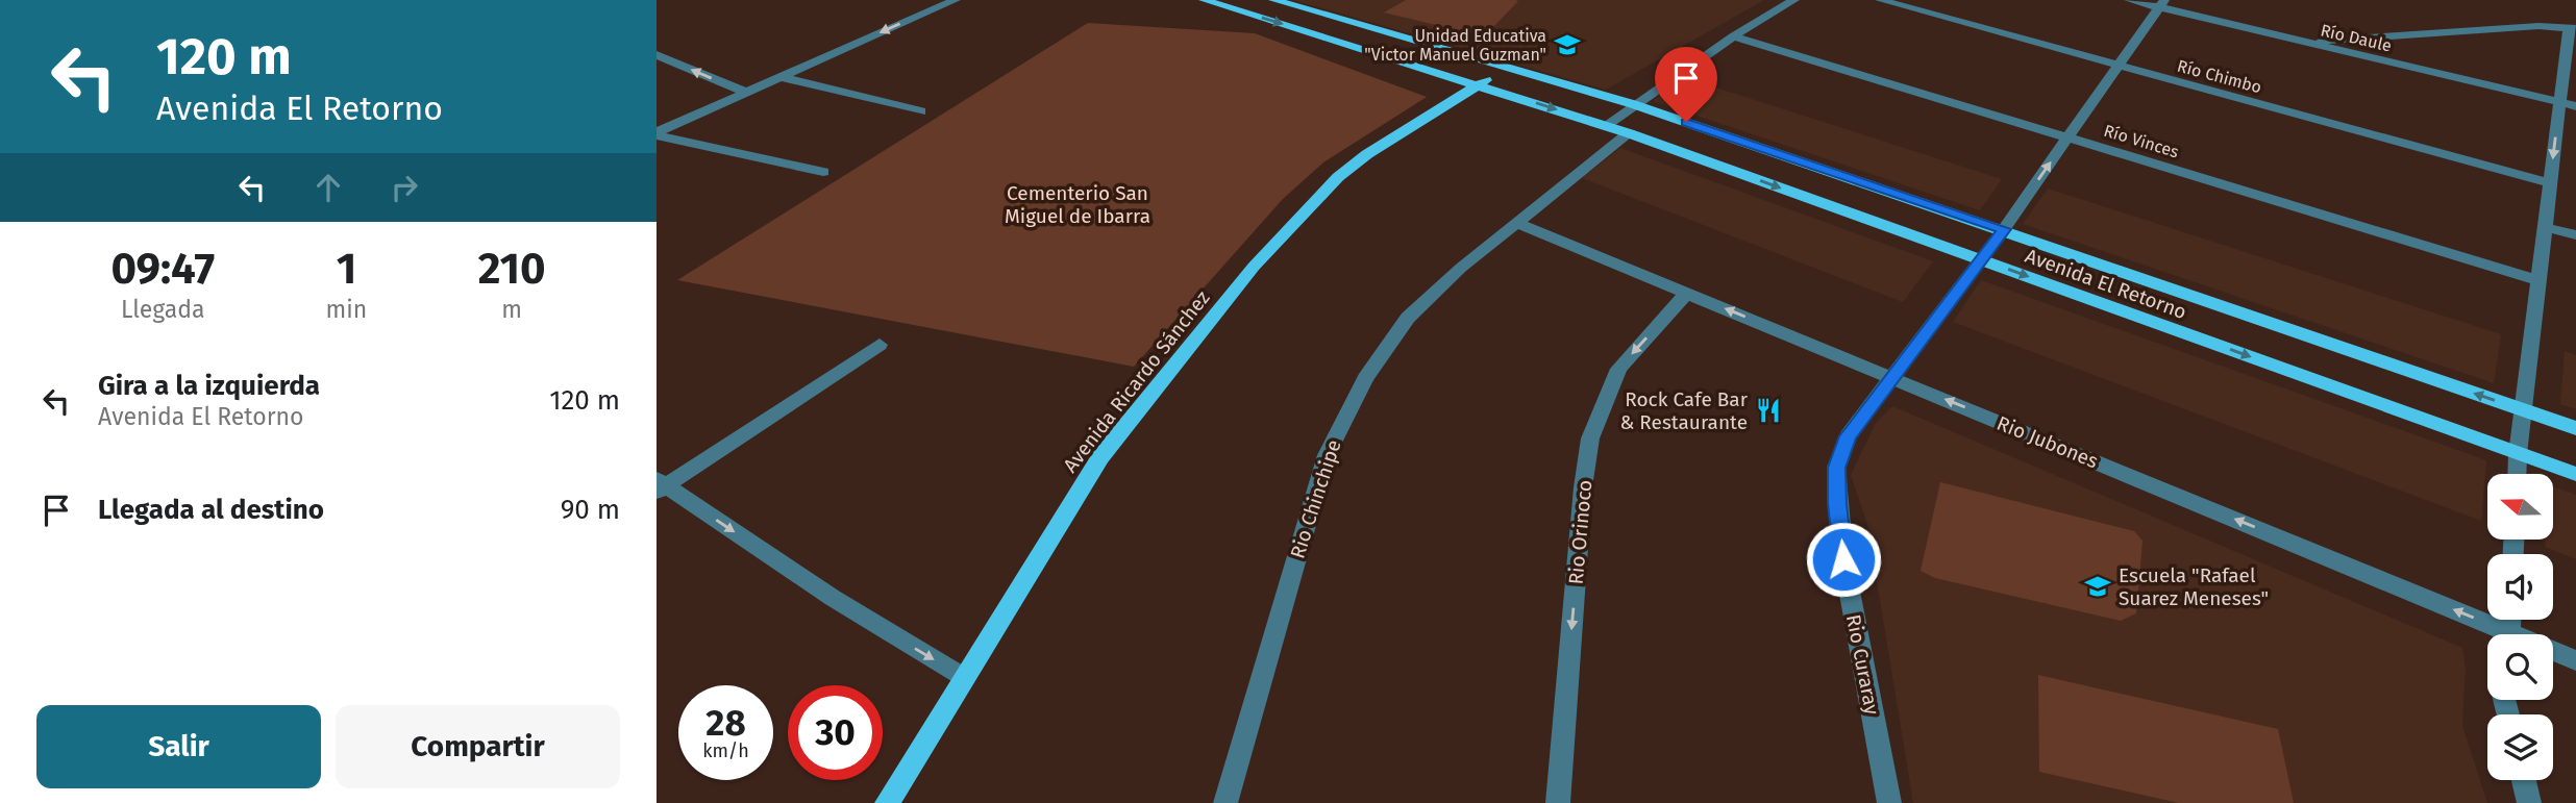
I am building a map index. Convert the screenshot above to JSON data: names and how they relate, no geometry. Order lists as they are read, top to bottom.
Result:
{
  "streets": {
    "main road": ["Avenida El Retorno", "Avenida Ricardo Sánchez"],
    "street": [
      "Río Daule",
      "Río Chimbo",
      "Río Vinces",
      "Rio Jubones",
      "Rio Chinchipe",
      "Rio Orinoco",
      "Rio Curaray"
    ]
  },
  "crossings": [
    ["Río Daule", "Rio Curaray"],
    ["Río Chimbo", "Rio Curaray"],
    ["Río Vinces", "Rio Curaray"],
    ["Avenida El Retorno", "Avenida Ricardo Sánchez"],
    ["Avenida El Retorno", "Rio Chinchipe"],
    ["Avenida El Retorno", "Rio Curaray"],
    ["Rio Jubones", "Rio Chinchipe"],
    ["Rio Jubones", "Rio Orinoco"],
    ["Rio Jubones", "Rio Curaray"]
  ],
  "one_way": ["Rio Jubones", "Rio Orinoco"],
  "parks": ["Cementerio San Miguel de Ibarra"],
  "places": {
    "school or university": ["Unidad Educativa \"Victor Manuel Guzman\"", "Escuela \"Rafael Suarez Meneses\""],
    "restaurant": ["Rock Cafe Bar & Restaurante"]
  },
  "north": "left",
  "page": {
    "turn": ["120 m", "Avenida El Retorno"],
    "eta": [
      "09:47",
      "Llegada",
      "1",
      "min",
      "210",
      "m"
    ],
    "list": [
      {
        "name": "Gira a la izquierda",
        "note": "Avenida El Retorno",
        "value": "120 m"
      },
      {
        "name": "Llegada al destino",
        "value": "90 m"
      }
    ],
    "speed": "28 km/h",
    "limit": "30",
    "buttons": ["Salir", "Compartir"]
  }
}
